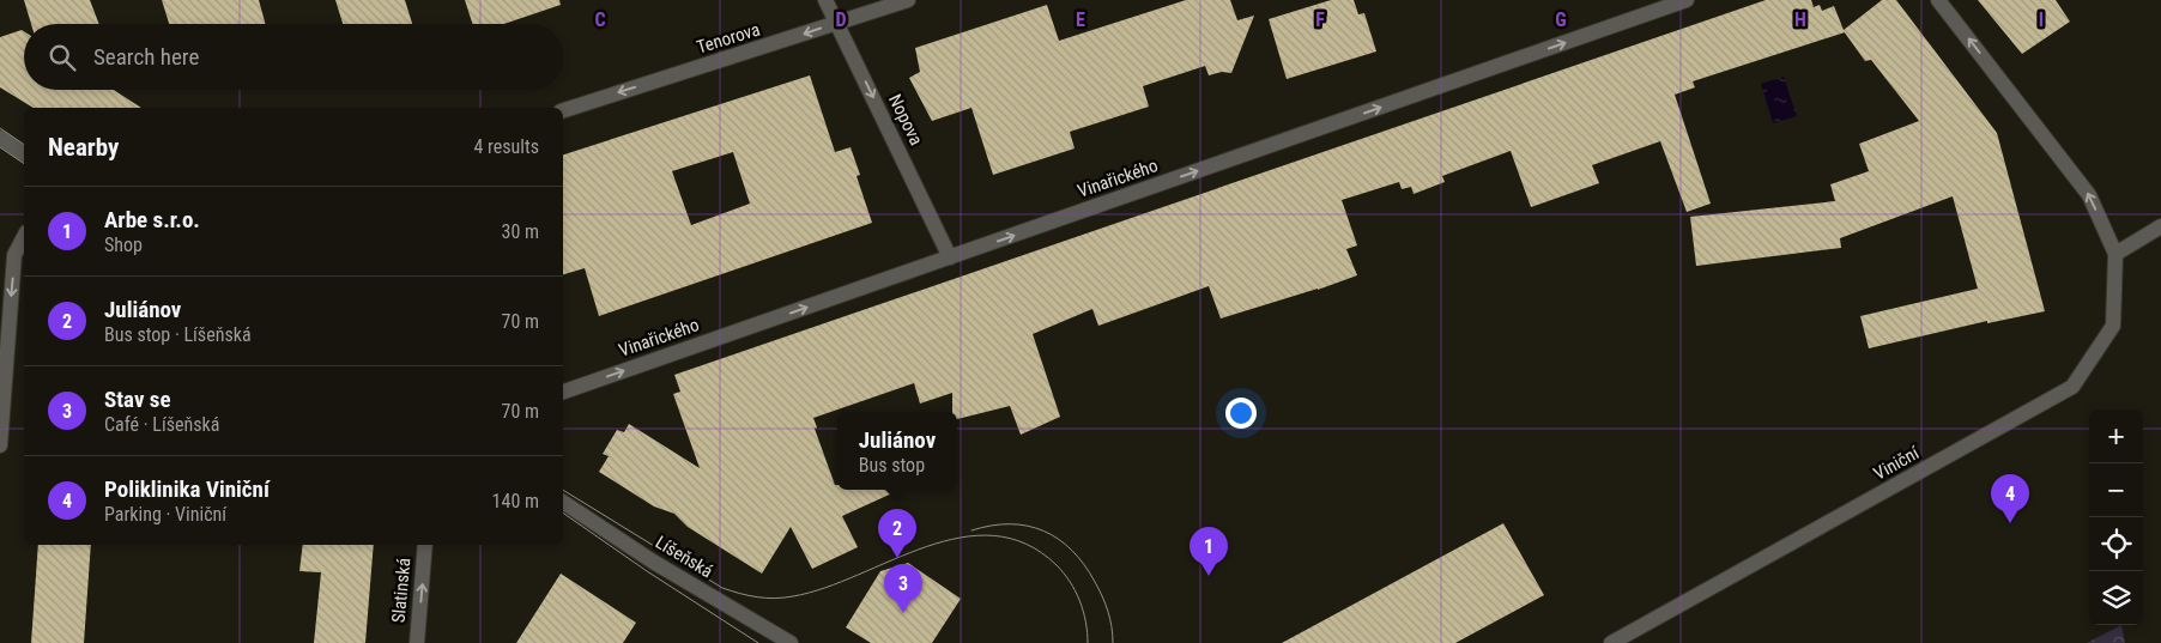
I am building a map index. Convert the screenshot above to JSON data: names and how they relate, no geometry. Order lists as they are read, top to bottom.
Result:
{
  "streets": {
    "street": [
      "Tenorova",
      "Nopova",
      "Vinařického",
      "Viniční",
      "Líšeňská",
      "Slatinská"
    ]
  },
  "crossings": [
    ["Tenorova", "Nopova"],
    ["Nopova", "Vinařického"]
  ],
  "one_way": [
    "Tenorova",
    "Nopova",
    "Vinařického",
    "Slatinská"
  ],
  "page": {
    "search": "Search here",
    "heading": ["Nearby", "4 results"],
    "list": [
      {
        "mark": "1",
        "name": "Arbe s.r.o.",
        "note": "Shop",
        "value": "30 m"
      },
      {
        "mark": "2",
        "name": "Juliánov",
        "note": "Bus stop · Líšeňská",
        "value": "70 m"
      },
      {
        "mark": "3",
        "name": "Stav se",
        "note": "Café · Líšeňská",
        "value": "70 m"
      },
      {
        "mark": "4",
        "name": "Poliklinika Viniční",
        "note": "Parking · Viniční",
        "value": "140 m"
      }
    ],
    "map_buttons": ["+", "−"],
    "popup": ["Juliánov", "Bus stop"],
    "pins": [
      "4",
      "2",
      "1",
      "3"
    ]
  },
  "grid": {
    "columns": [
      "C",
      "D",
      "E",
      "F",
      "G",
      "H",
      "I"
    ]
  }
}
